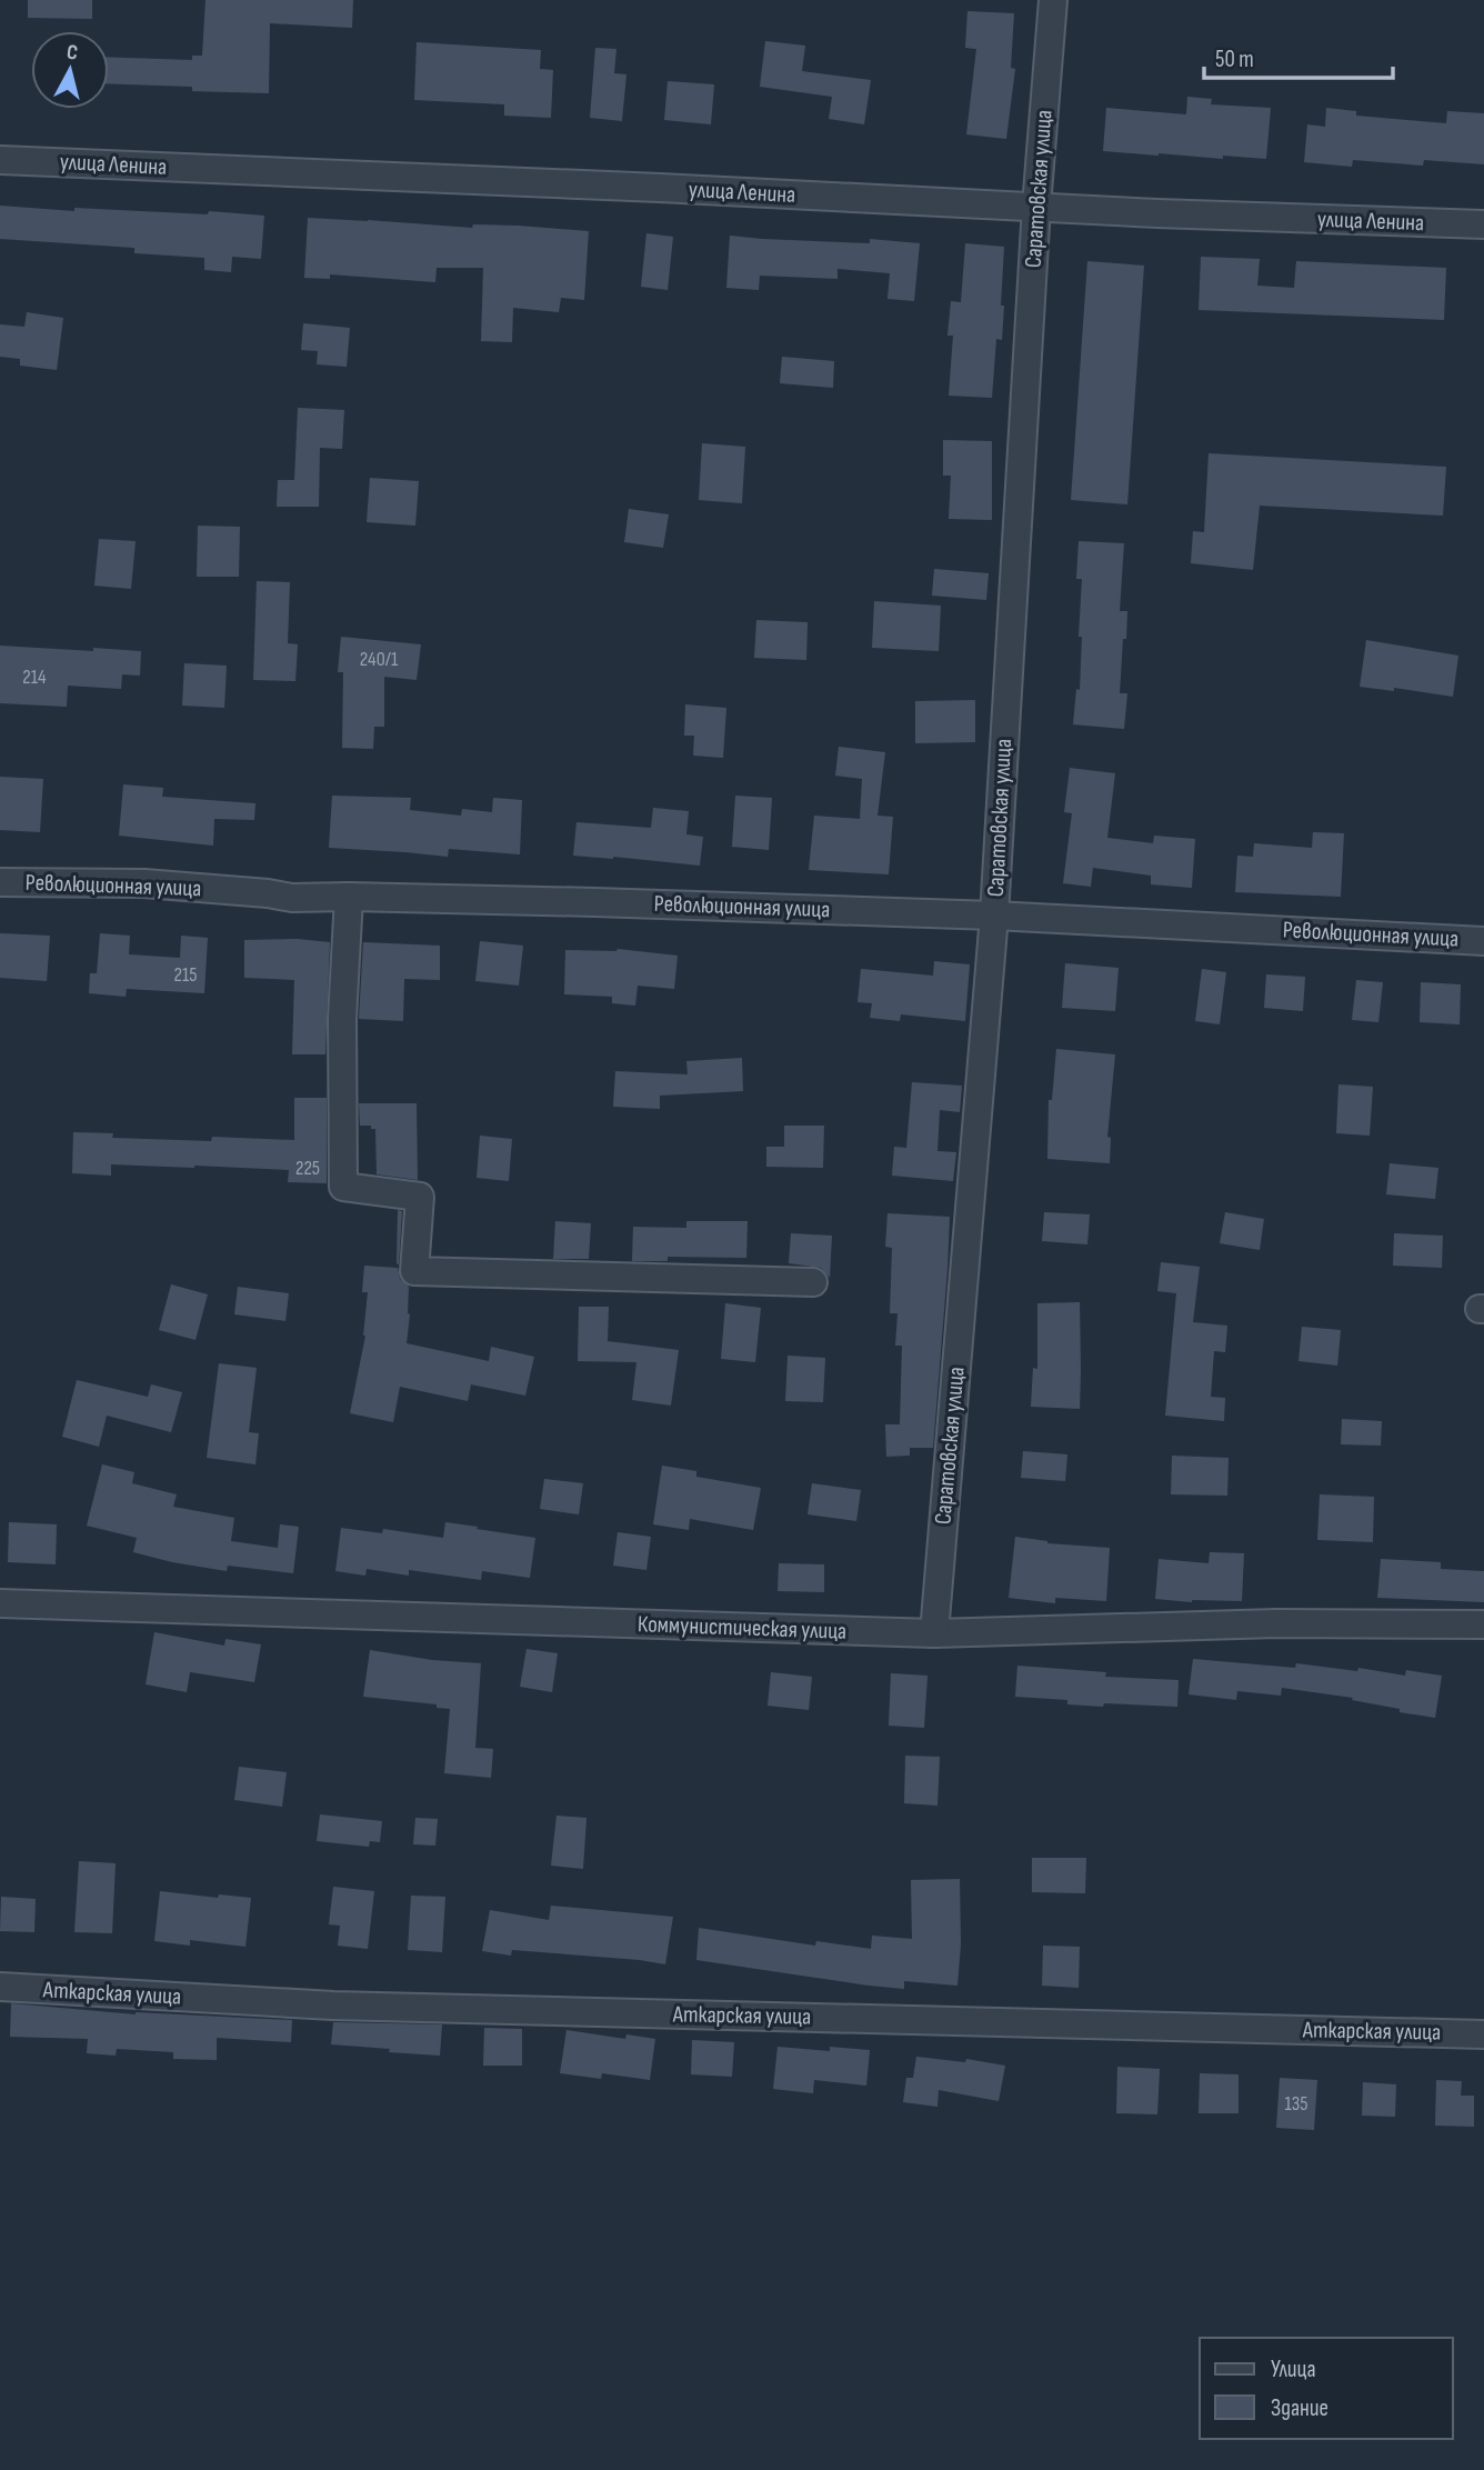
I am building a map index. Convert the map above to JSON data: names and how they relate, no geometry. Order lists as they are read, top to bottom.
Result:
{
  "streets": {
    "street": [
      "улица Ленина",
      "Саратовская улица",
      "Революционная улица",
      "Коммунистическая улица",
      "Аткарская улица"
    ]
  },
  "crossings": [
    ["улица Ленина", "Саратовская улица"],
    ["Саратовская улица", "Революционная улица"],
    ["Саратовская улица", "Коммунистическая улица"]
  ],
  "house_numbers": [
    "240/1",
    "214",
    "215",
    "225",
    "135"
  ],
  "legend": ["Улица", "Здание"],
  "scale_bar": "50 m",
  "north": "top"
}
